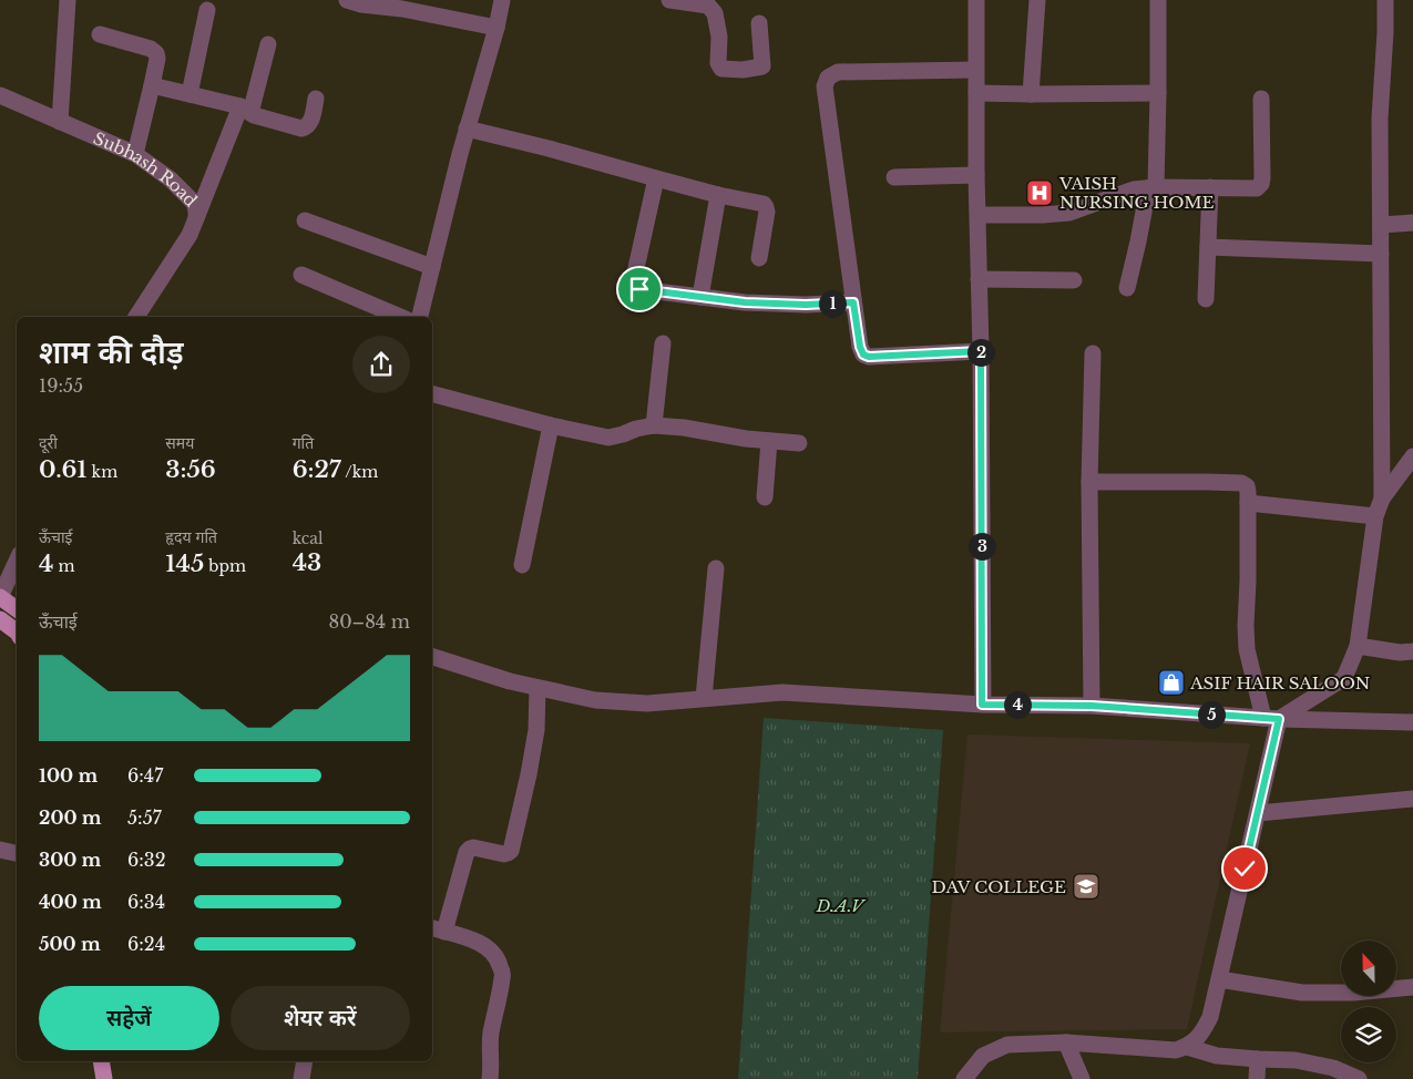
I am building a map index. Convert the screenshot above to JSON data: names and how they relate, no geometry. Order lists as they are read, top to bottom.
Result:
{
  "streets": {
    "street": ["Subhash Road"]
  },
  "parks": ["D.A.V"],
  "places": {
    "hospital": ["VAISH NURSING HOME"],
    "shop": ["ASIF HAIR SALOON"],
    "school or university": ["DAV COLLEGE"]
  },
  "north": "top",
  "page": {
    "pins": [
      "1",
      "2",
      "3",
      "4",
      "5"
    ],
    "heading": ["शाम की दौड़", "19:55"],
    "stats": [
      ["दूरी", "0.61 km"],
      ["समय", "3:56"],
      ["गति", "6:27 /km"],
      ["ऊँचाई", "4 m"],
      ["हृदय गति", "145 bpm"],
      ["kcal", "43"]
    ],
    "chart": ["ऊँचाई", "80–84 m"],
    "list": [
      {
        "name": "100 m",
        "note": "6:47"
      },
      {
        "name": "200 m",
        "note": "5:57"
      },
      {
        "name": "300 m",
        "note": "6:32"
      },
      {
        "name": "400 m",
        "note": "6:34"
      },
      {
        "name": "500 m",
        "note": "6:24"
      }
    ],
    "buttons": ["सहेजें", "शेयर करें"]
  }
}
